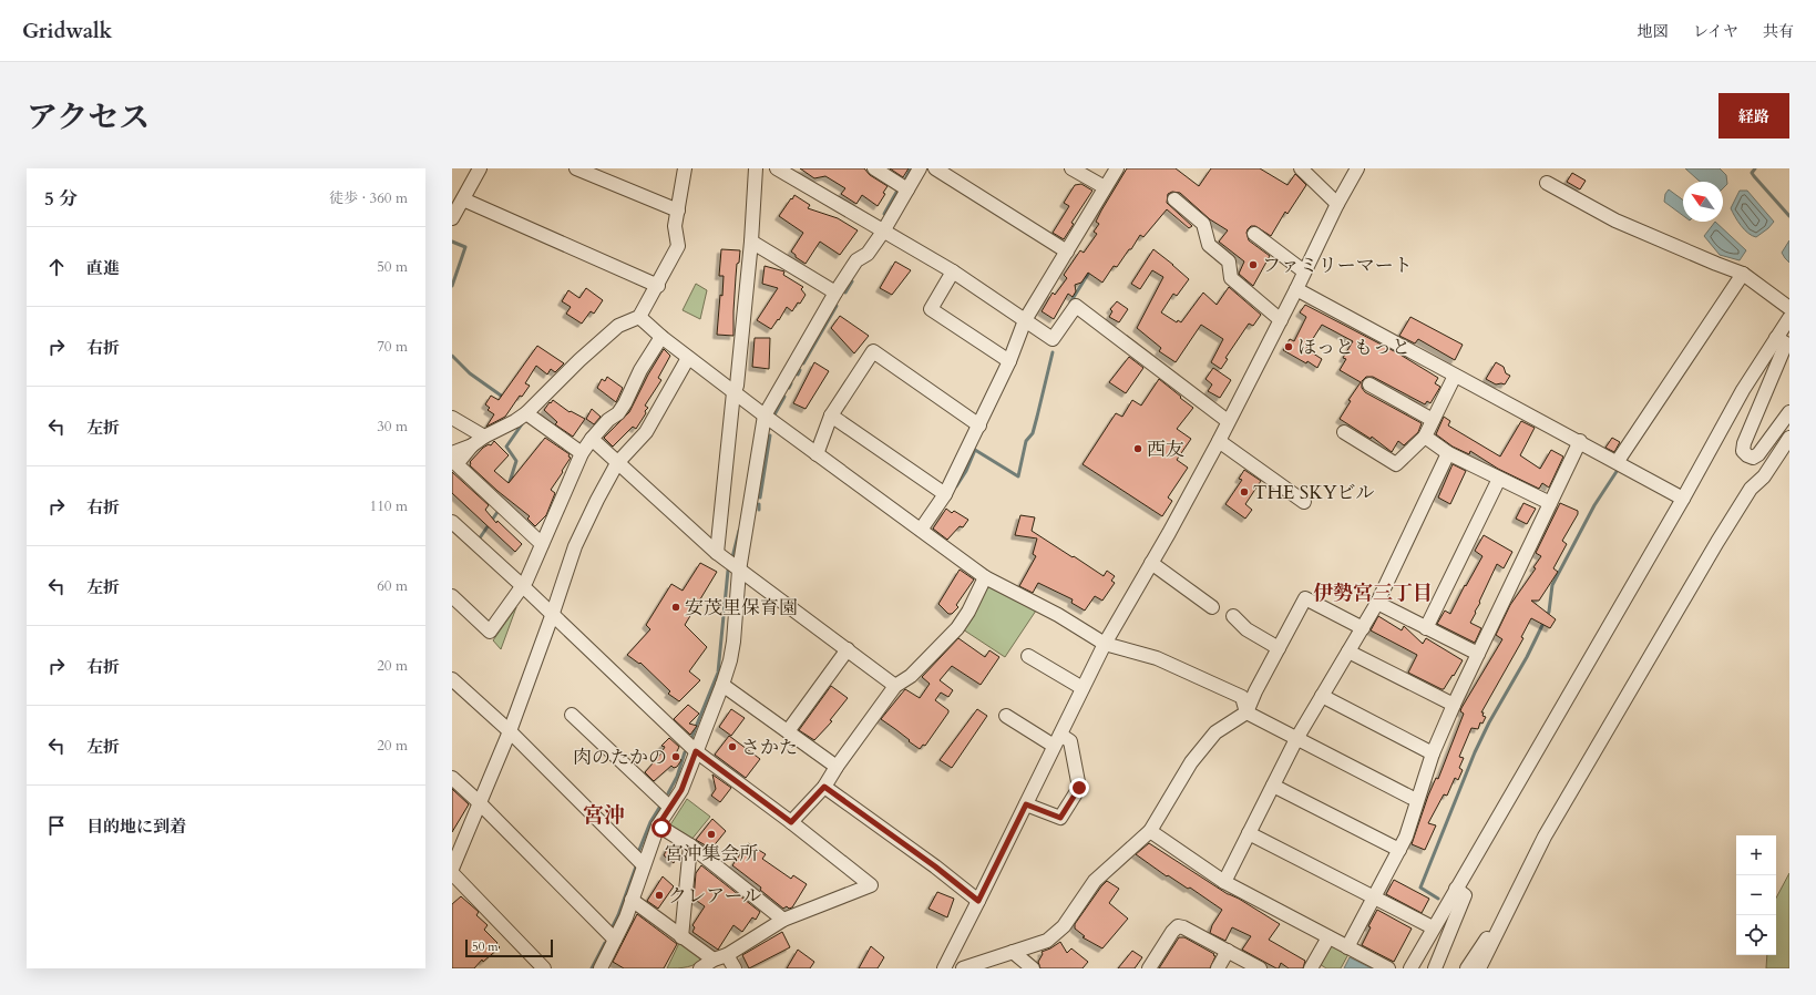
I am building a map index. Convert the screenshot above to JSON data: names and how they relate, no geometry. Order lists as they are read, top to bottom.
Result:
{
  "districts": ["伊勢宮三丁目", "宮沖"],
  "places": [
    "ファミリーマート",
    "ほっともっと",
    "西友",
    "THE SKYビル",
    "安茂里保育園",
    "さかた",
    "肉のたかの",
    "宮沖集会所",
    "クレアール"
  ],
  "scale_bar": "50 m",
  "north": "top left",
  "page": {
    "header": "Gridwalk",
    "nav": ["地図", "レイヤ", "共有"],
    "title": "アクセス",
    "buttons": "経路",
    "heading": ["5 分", "徒歩 · 360 m"],
    "list": [
      ["直進", "50 m"],
      ["右折", "70 m"],
      ["左折", "30 m"],
      ["右折", "110 m"],
      ["左折", "60 m"],
      ["右折", "20 m"],
      ["左折", "20 m"],
      "目的地に到着"
    ],
    "map_buttons": ["+", "−"],
    "scale": "50 m"
  }
}
